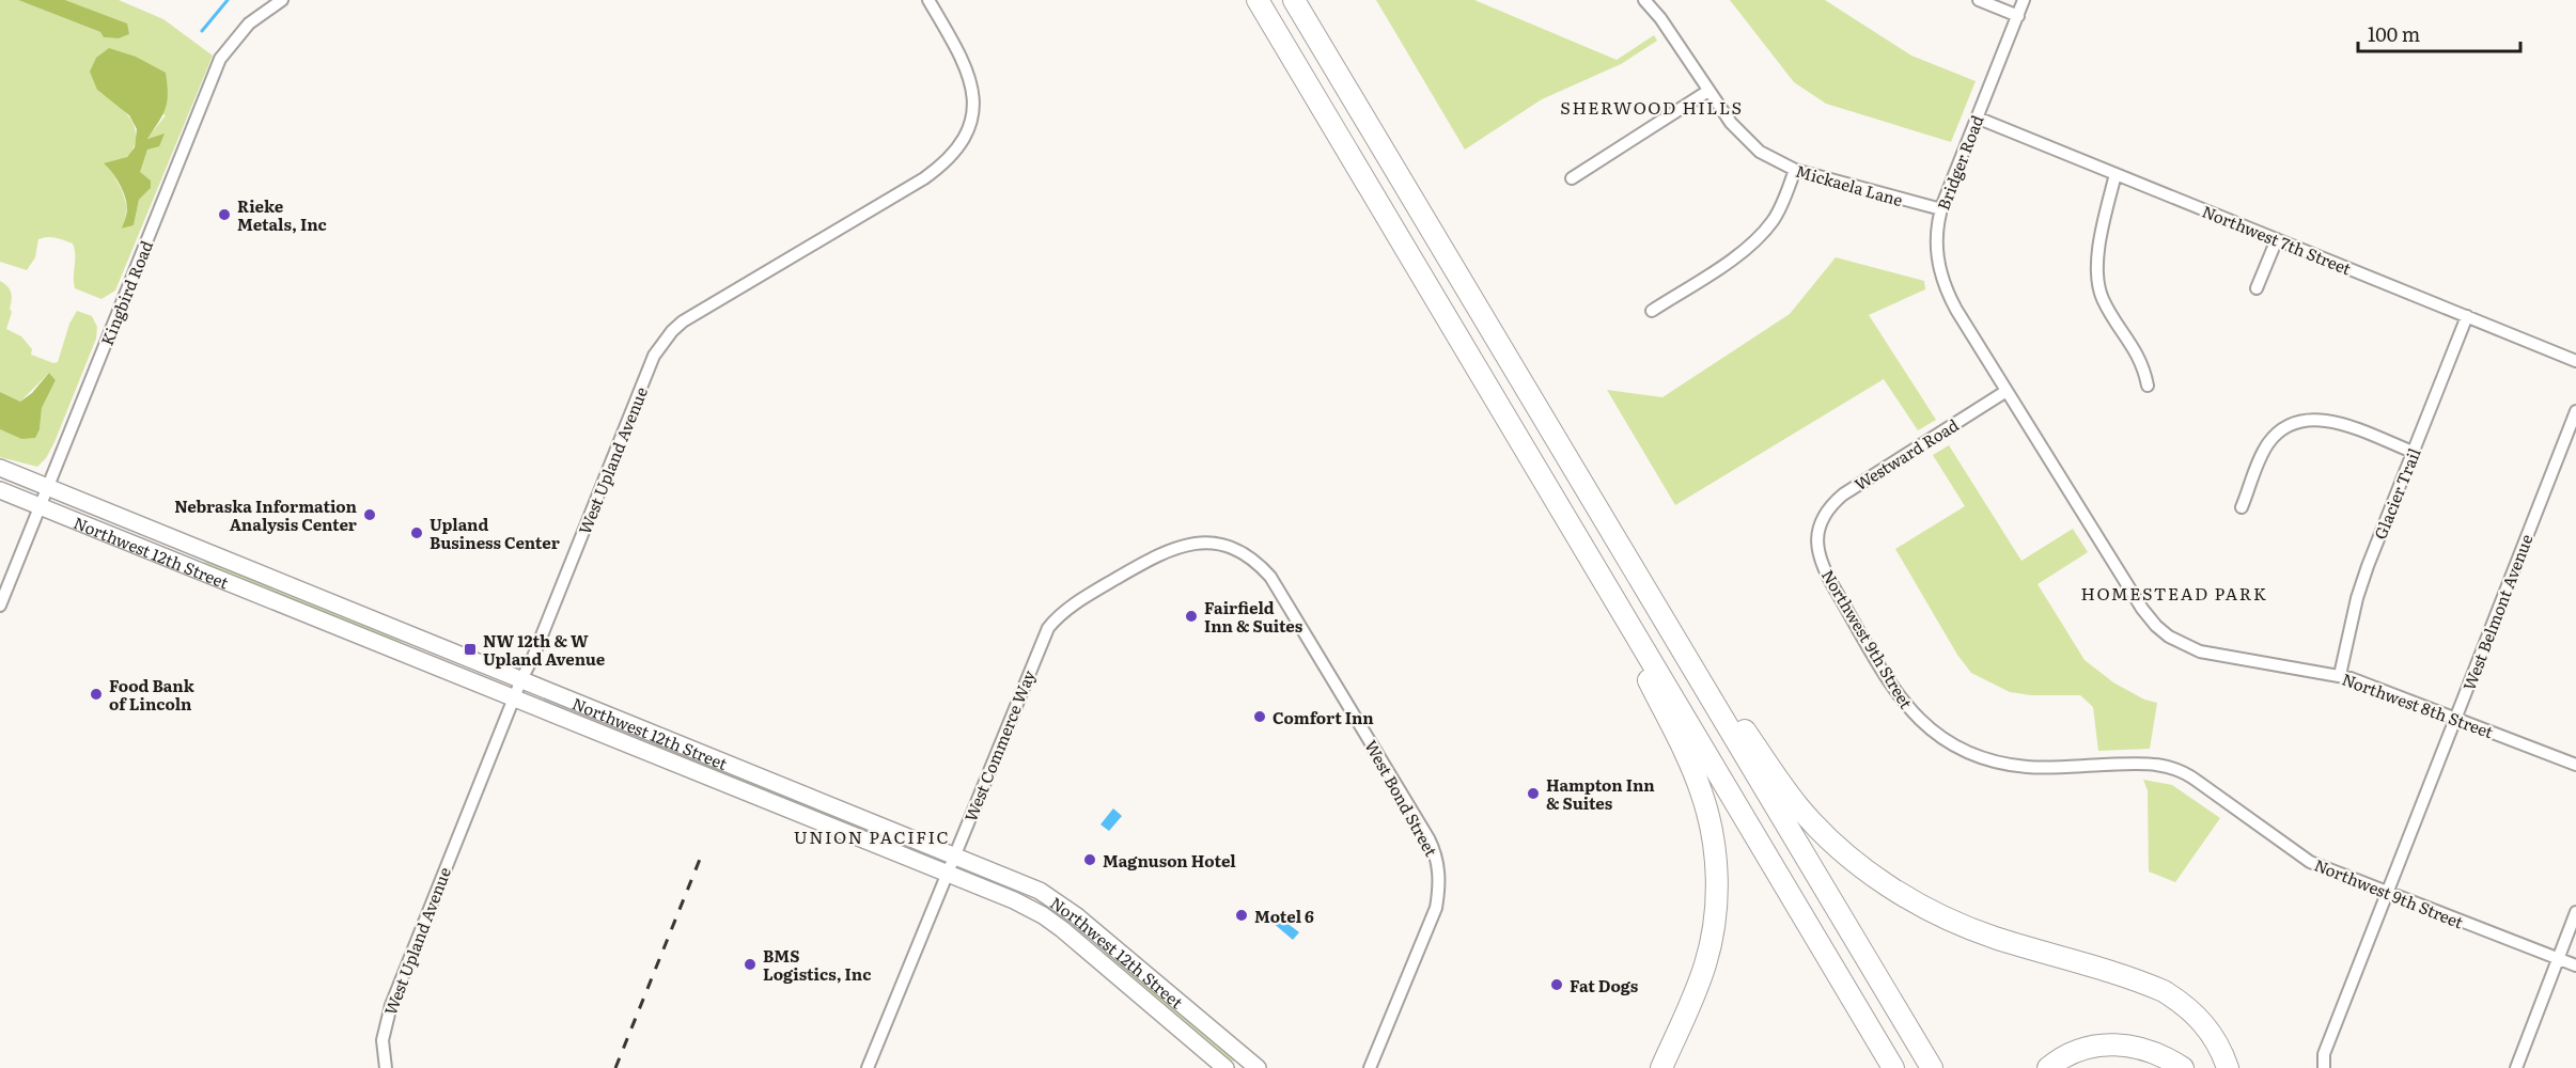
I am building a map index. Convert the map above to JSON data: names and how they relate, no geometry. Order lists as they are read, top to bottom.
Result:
{
  "streets": {
    "main road": ["Northwest 12th Street"],
    "street": [
      "Bridger Road",
      "Mickaela Lane",
      "Northwest 7th Street",
      "Kingbird Road",
      "Westward Road",
      "West Upland Avenue",
      "Glacier Trail",
      "West Belmont Avenue",
      "Northwest 9th Street",
      "Northwest 8th Street",
      "West Commerce Way",
      "West Bond Street"
    ]
  },
  "crossings": [
    ["Bridger Road", "Mickaela Lane"],
    ["Bridger Road", "Northwest 7th Street"],
    ["Bridger Road", "Westward Road"],
    ["Bridger Road", "Northwest 8th Street"],
    ["Northwest 7th Street", "Glacier Trail"],
    ["Kingbird Road", "Northwest 12th Street"],
    ["Westward Road", "Northwest 9th Street"],
    ["Westward Road", "Northwest 8th Street"],
    ["West Upland Avenue", "Northwest 12th Street"],
    ["Glacier Trail", "Northwest 8th Street"],
    ["Northwest 12th Street", "West Commerce Way"],
    ["West Belmont Avenue", "Northwest 9th Street"],
    ["West Belmont Avenue", "Northwest 8th Street"],
    ["West Commerce Way", "West Bond Street"]
  ],
  "districts": ["SHERWOOD HILLS", "HOMESTEAD PARK", "UNION PACIFIC"],
  "places": {
    "other": [
      "Rieke Metals, Inc",
      "Nebraska Information Analysis Center",
      "Upland Business Center",
      "Fairfield Inn & Suites",
      "Food Bank of Lincoln",
      "Comfort Inn",
      "Hampton Inn & Suites",
      "Magnuson Hotel",
      "Motel 6",
      "BMS Logistics, Inc",
      "Fat Dogs"
    ],
    "transit": ["NW 12th & W Upland Avenue"]
  },
  "scale_bar": "100 m"
}
